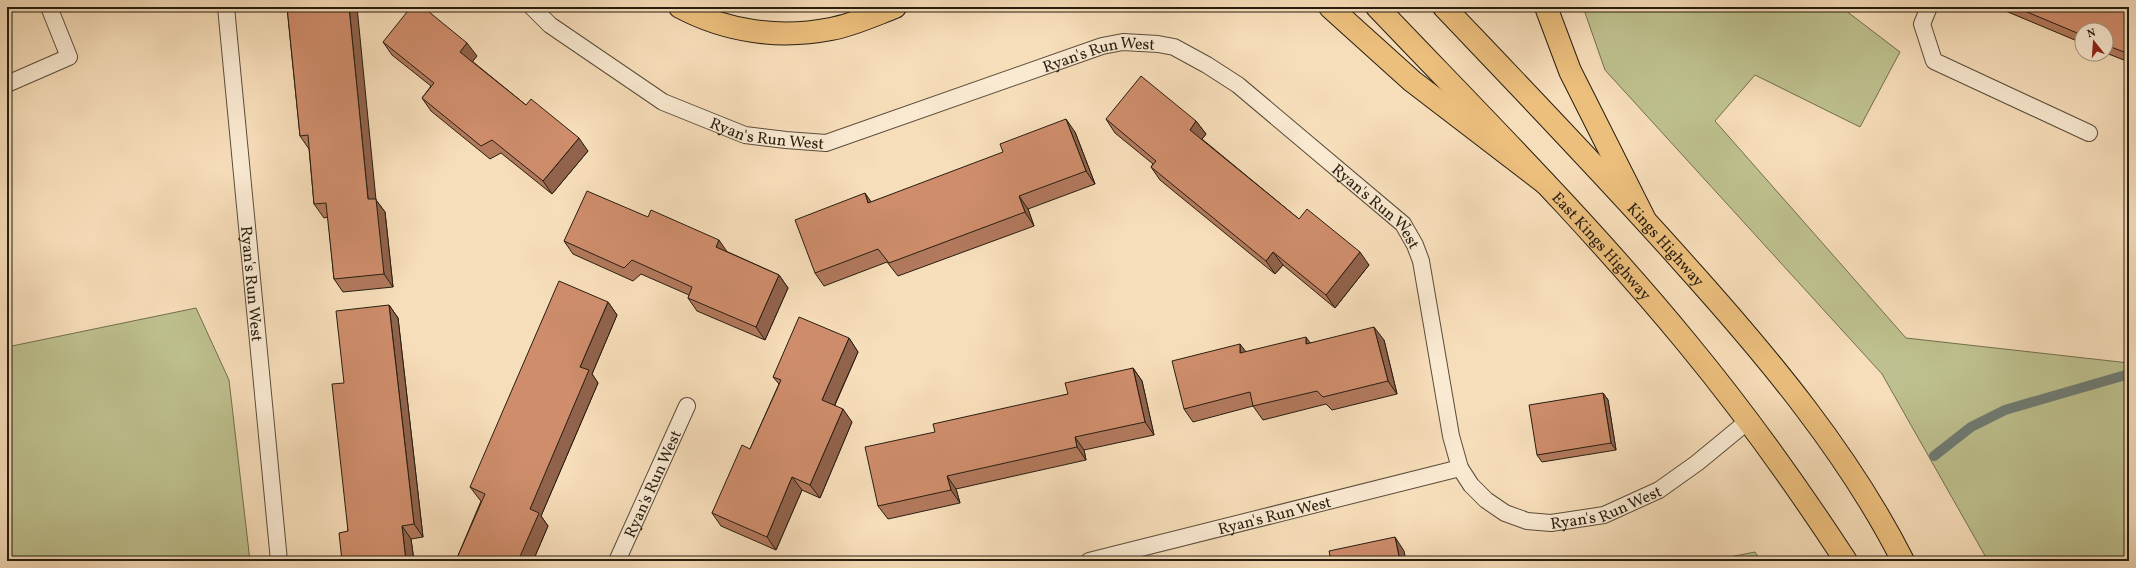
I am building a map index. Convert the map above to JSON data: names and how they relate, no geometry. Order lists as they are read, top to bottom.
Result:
{
  "streets": {
    "main road": ["Kings Highway", "East Kings Highway"],
    "lane": ["Ryan's Run West"]
  },
  "crossings": [
    ["Ryan's Run West", "East Kings Highway"]
  ],
  "north": "top"
}
